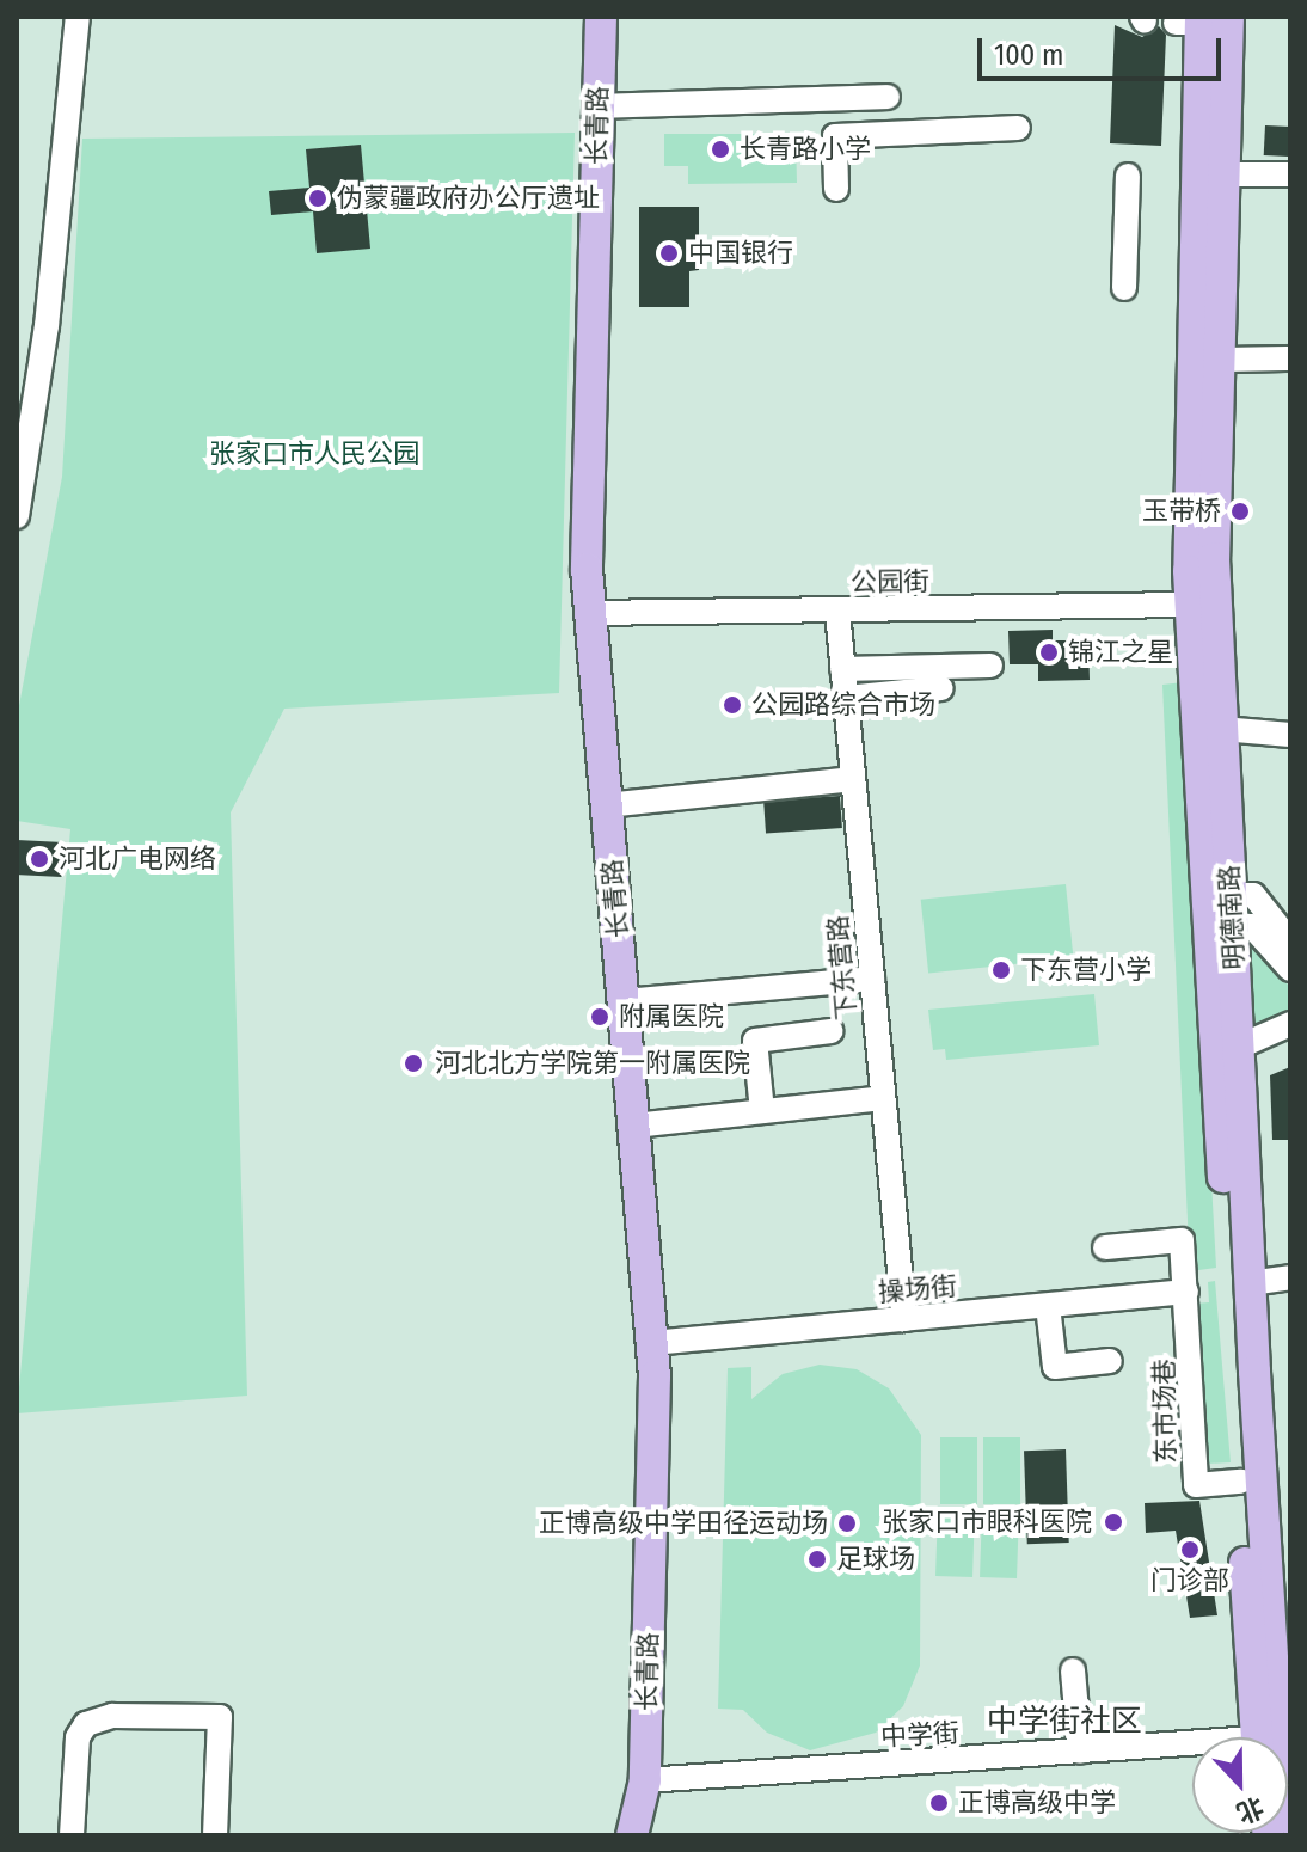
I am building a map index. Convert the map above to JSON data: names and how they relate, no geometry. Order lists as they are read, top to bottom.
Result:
{
  "streets": {
    "main road": ["长青路", "明德南路"],
    "street": [
      "公园街",
      "下东营路",
      "操场街",
      "东市场巷",
      "中学街"
    ]
  },
  "crossings": [
    ["长青路", "公园街"],
    ["长青路", "操场街"],
    ["长青路", "中学街"],
    ["公园街", "明德南路"],
    ["公园街", "下东营路"],
    ["明德南路", "东市场巷"],
    ["下东营路", "操场街"],
    ["操场街", "东市场巷"]
  ],
  "districts": ["中学街社区"],
  "parks": ["张家口市人民公园"],
  "places": [
    "长青路小学",
    "伪蒙疆政府办公厅遗址",
    "中国银行",
    "玉带桥",
    "锦江之星",
    "公园路综合市场",
    "河北广电网络",
    "下东营小学",
    "附属医院",
    "河北北方学院第一附属医院",
    "张家口市眼科医院",
    "正博高级中学田径运动场",
    "门诊部",
    "足球场",
    "正博高级中学"
  ],
  "scale_bar": "100 m",
  "north": "bottom"
}
